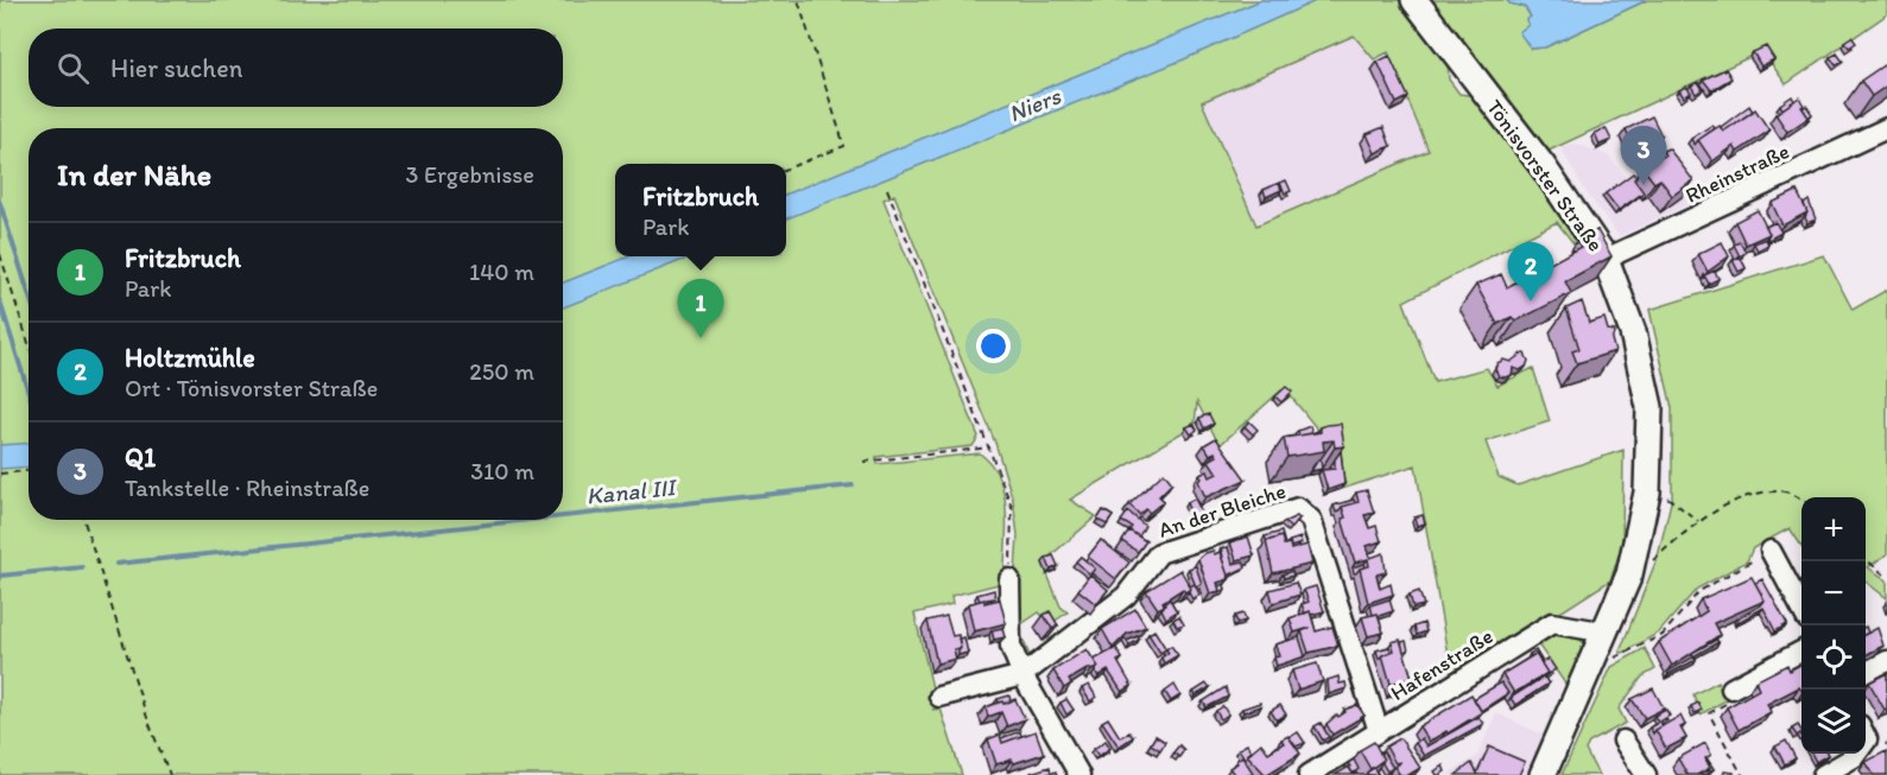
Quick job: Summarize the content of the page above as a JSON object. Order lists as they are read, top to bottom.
{
  "streets": {
    "main road": ["Tönisvorster Straße"],
    "street": ["Rheinstraße", "An der Bleiche", "Hafenstraße"]
  },
  "crossings": [
    ["Rheinstraße", "Tönisvorster Straße"],
    ["Tönisvorster Straße", "Hafenstraße"],
    ["An der Bleiche", "Hafenstraße"]
  ],
  "water": ["Niers", "Kanal III"],
  "page": {
    "search": "Hier suchen",
    "pins": ["3", "2", "1"],
    "heading": ["In der Nähe", "3 Ergebnisse"],
    "popup": ["Fritzbruch", "Park"],
    "list": [
      {
        "mark": "1",
        "name": "Fritzbruch",
        "note": "Park",
        "value": "140 m"
      },
      {
        "mark": "2",
        "name": "Holtzmühle",
        "note": "Ort · Tönisvorster Straße",
        "value": "250 m"
      },
      {
        "mark": "3",
        "name": "Q1",
        "note": "Tankstelle · Rheinstraße",
        "value": "310 m"
      }
    ],
    "map_buttons": ["+", "−"]
  }
}
